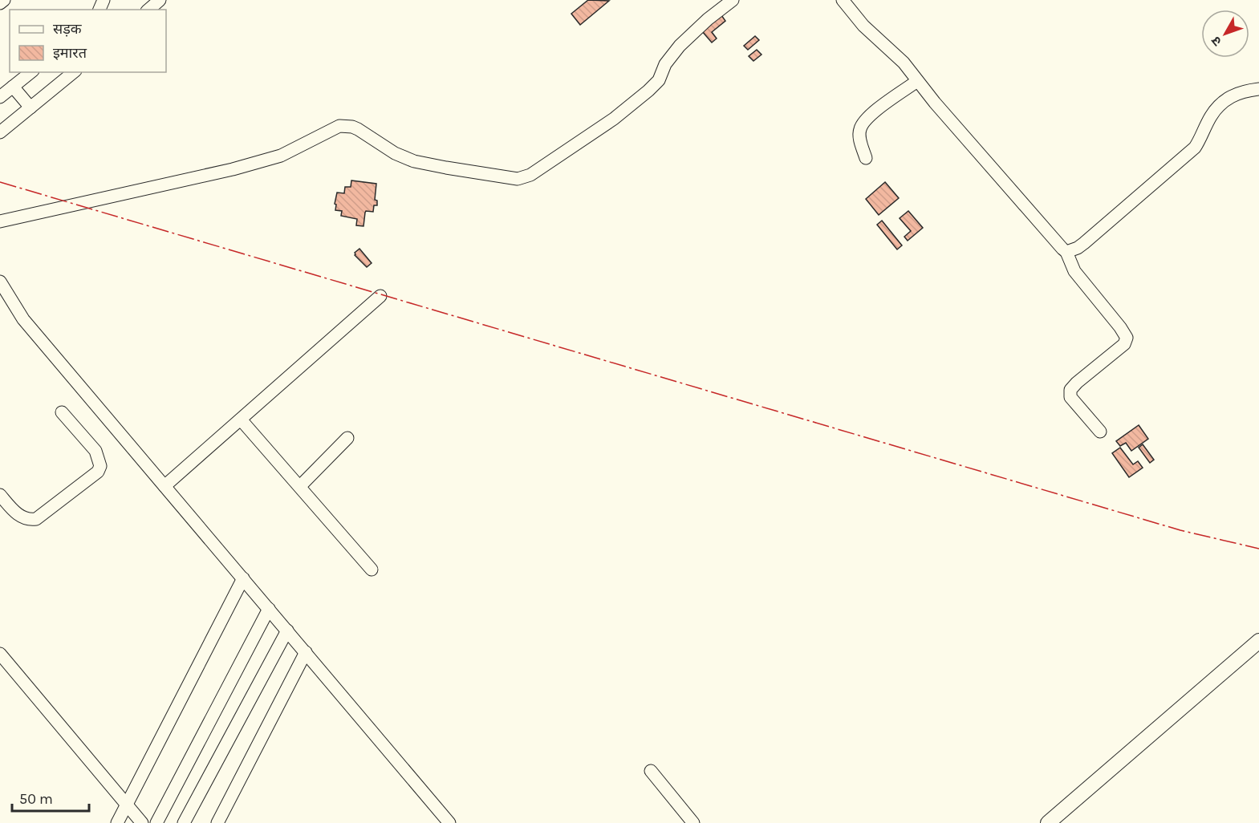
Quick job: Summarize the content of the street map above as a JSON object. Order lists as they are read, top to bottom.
{
  "legend": ["सड़क", "इमारत"],
  "scale_bar": "50 m",
  "north": "bottom left"
}
